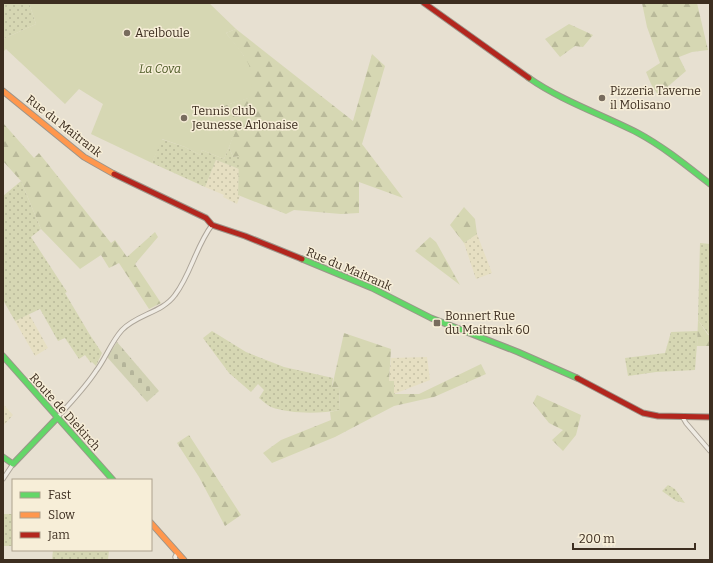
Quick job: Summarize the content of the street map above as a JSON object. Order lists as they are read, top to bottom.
{
  "streets": {
    "street": ["Rue du Maitrank", "Route de Diekirch"]
  },
  "parks": ["La Cova"],
  "places": {
    "other": ["Arelboule", "Pizzeria Taverne il Molisano", "Tennis club Jeunesse Arlonaise"],
    "transit": ["Bonnert Rue du Maitrank 60"]
  },
  "legend": ["Fast", "Slow", "Jam"],
  "scale_bar": "200 m"
}
